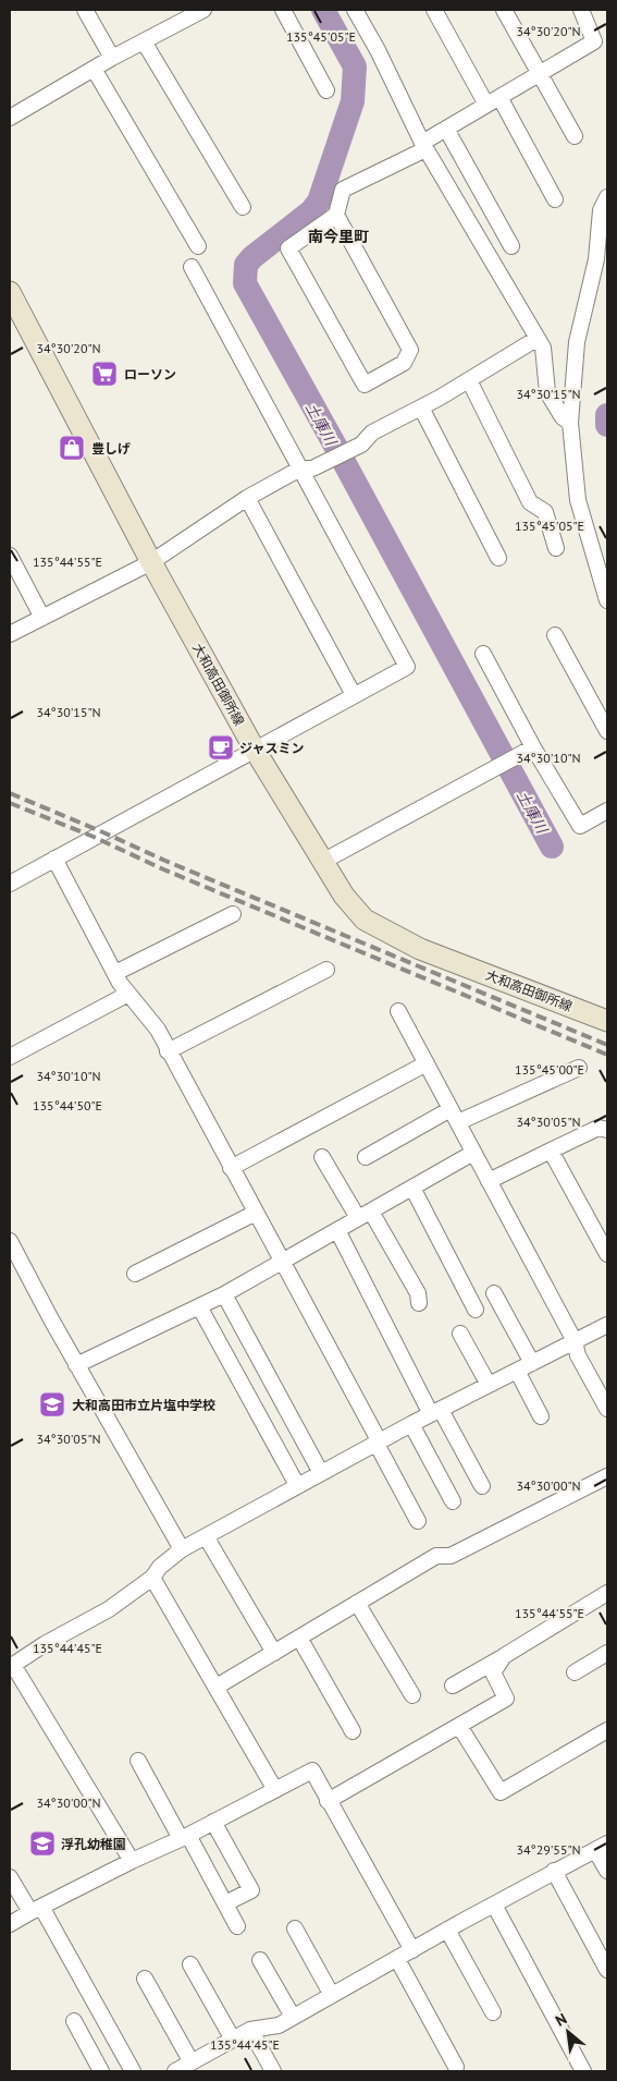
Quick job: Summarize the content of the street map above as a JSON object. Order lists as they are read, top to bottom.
{
  "streets": {
    "main road": ["大和高田御所線"]
  },
  "districts": ["南今里町"],
  "water": ["土庫川"],
  "places": {
    "supermarket": ["ローソン"],
    "shop": ["豊しげ"],
    "cafe": ["ジャスミン"],
    "school or university": ["大和高田市立片塩中学校", "浮孔幼稚園"]
  },
  "north": "top left",
  "coordinates": [
    "34°30'20\"N",
    "135°45'05\"E",
    "34°30'15\"N",
    "135°44'55\"E",
    "34°30'10\"N",
    "135°45'00\"E",
    "135°44'50\"E",
    "34°30'05\"N",
    "34°30'00\"N",
    "135°44'45\"E",
    "34°29'55\"N"
  ]
}
